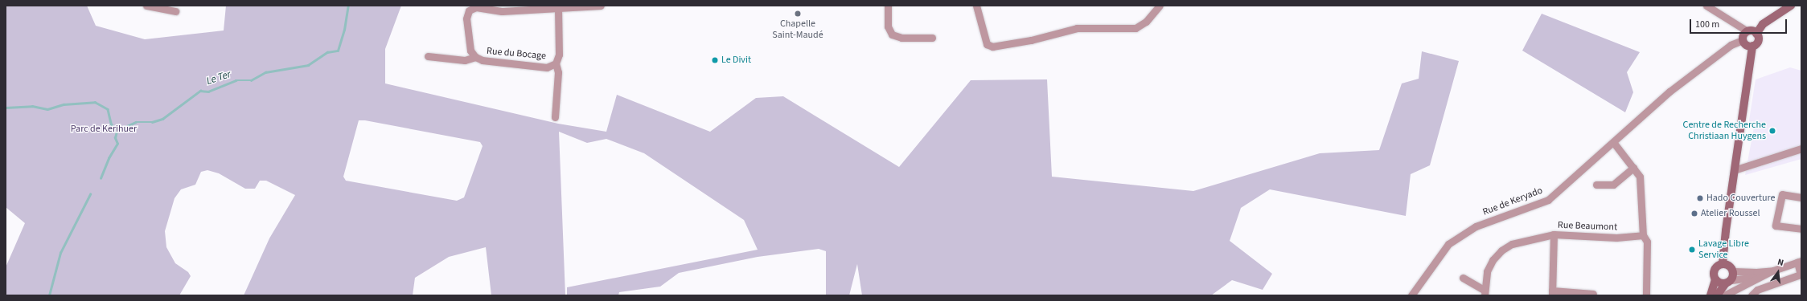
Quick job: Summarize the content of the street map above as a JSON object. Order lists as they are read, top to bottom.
{
  "streets": {
    "street": ["Rue du Bocage", "Rue de Keryado", "Rue Beaumont"]
  },
  "water": ["Le Ter"],
  "parks": ["Parc de Kerihuer"],
  "places": [
    "Chapelle Saint-Maudé",
    "Le Divit",
    "Centre de Recherche Christiaan Huygens",
    "Hado Couverture",
    "Atelier Roussel",
    "Lavage Libre Service"
  ],
  "scale_bar": "100 m",
  "north": "top"
}
